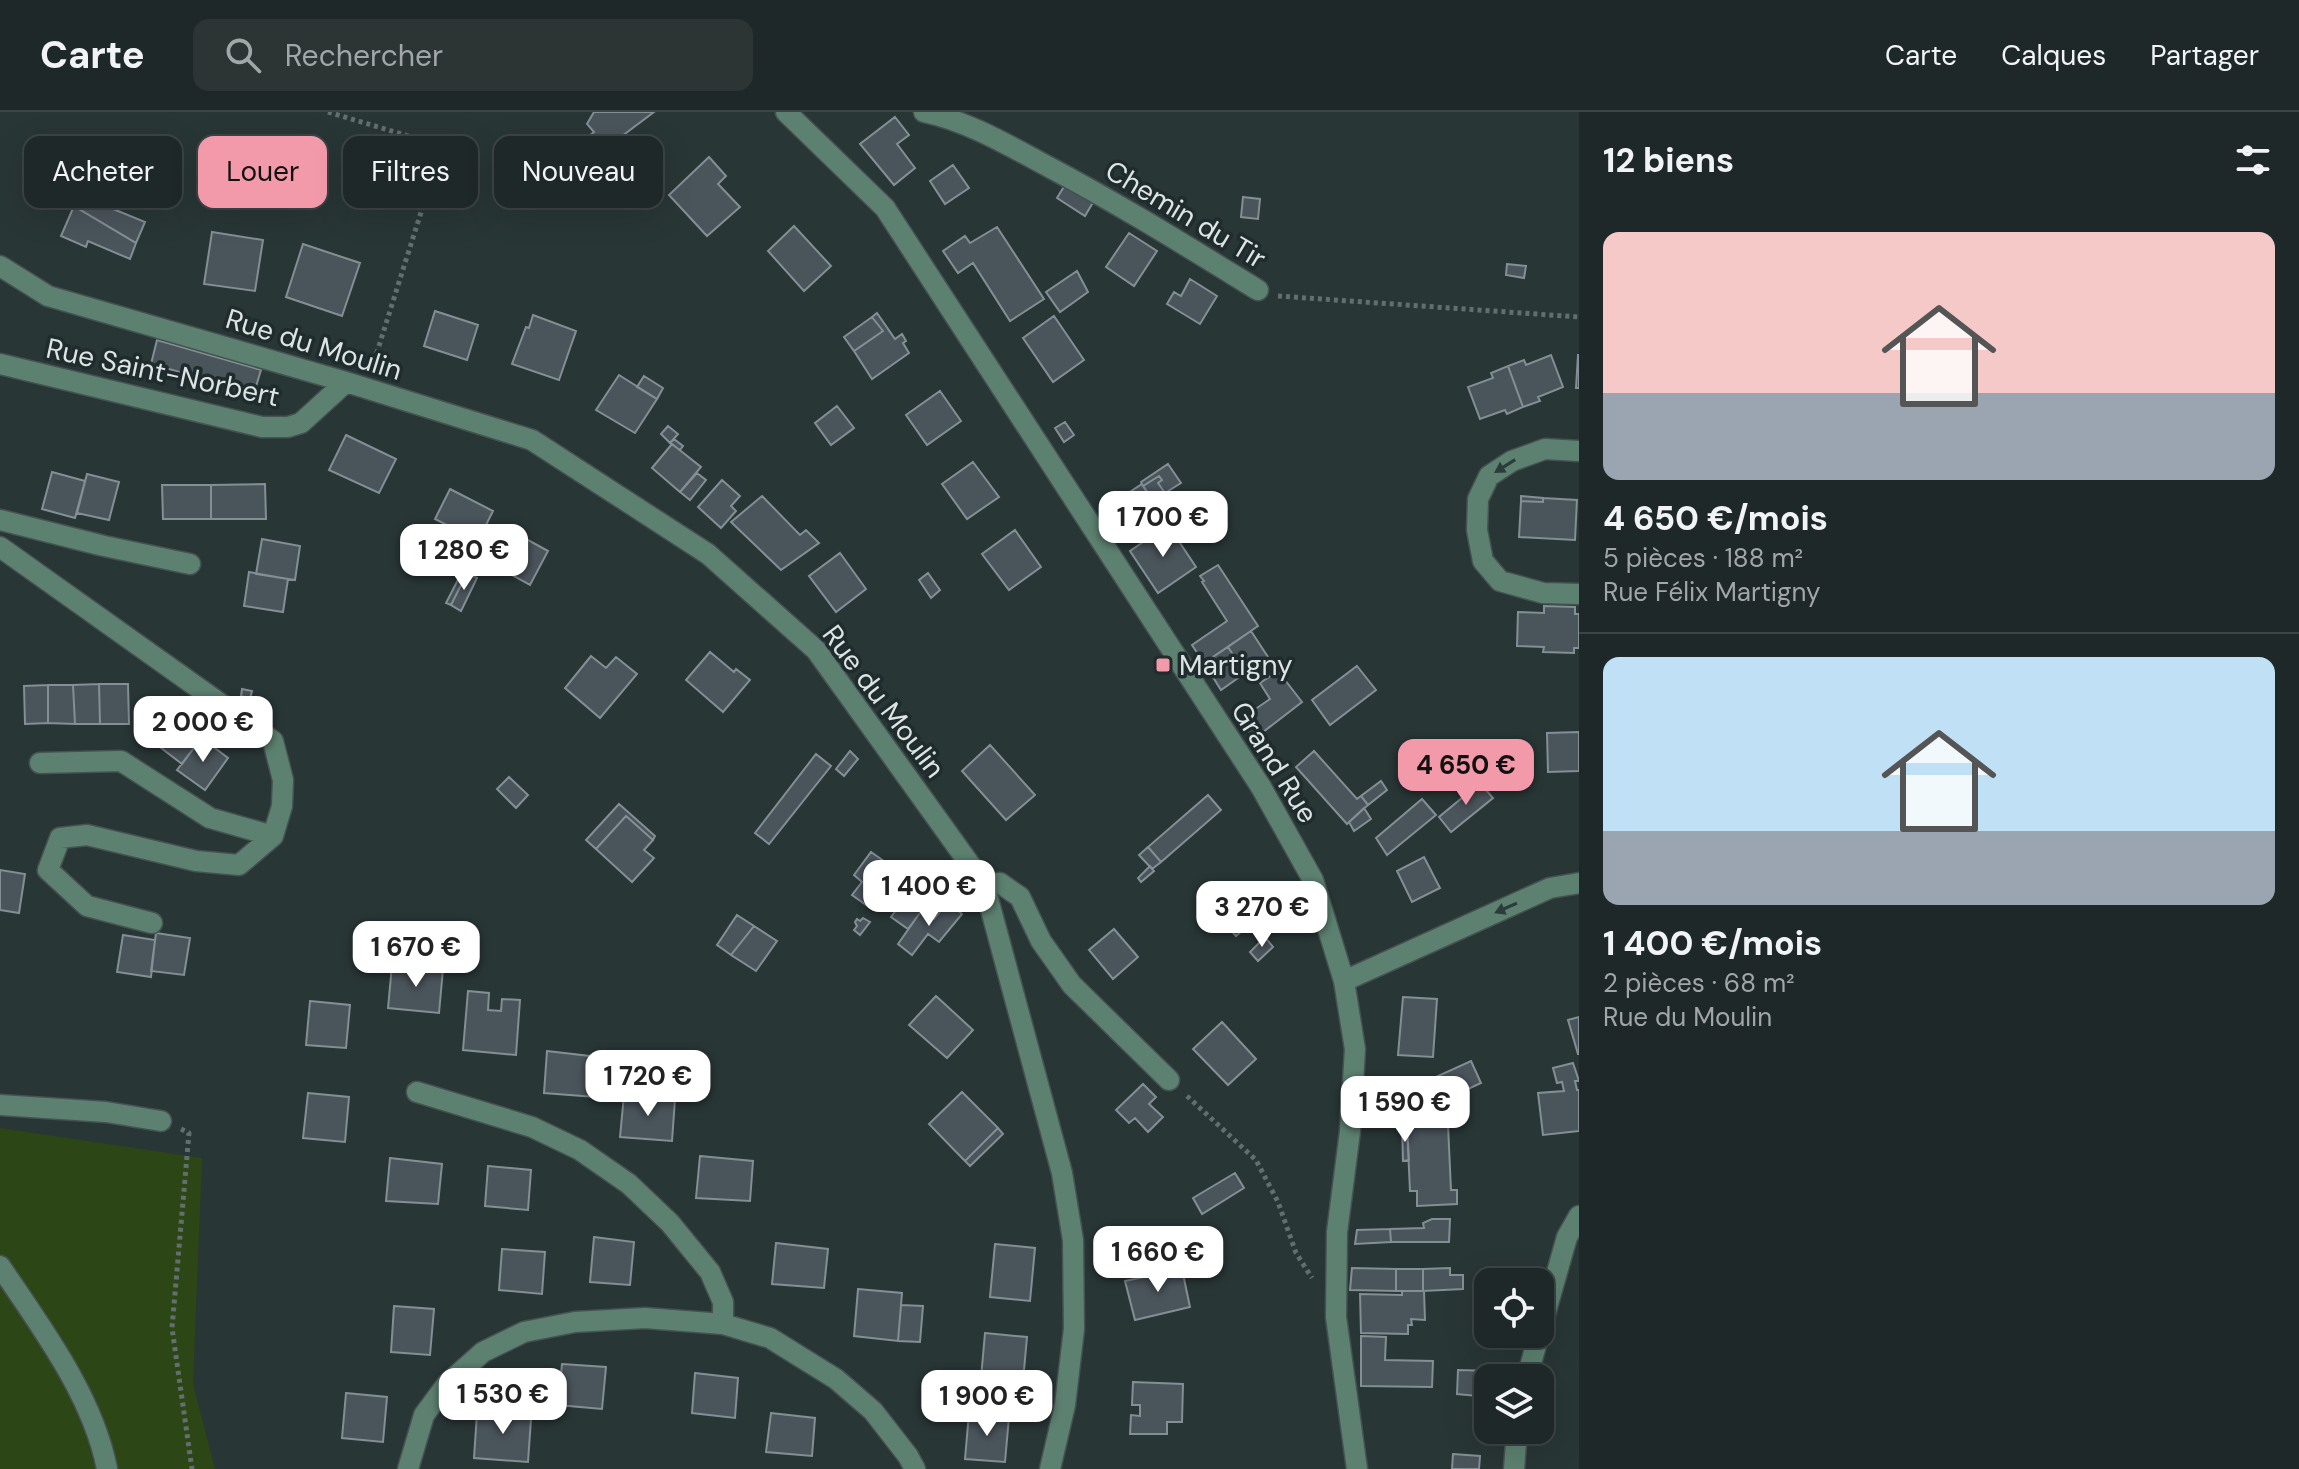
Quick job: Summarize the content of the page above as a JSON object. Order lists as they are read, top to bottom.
{
  "streets": {
    "street": [
      "Chemin du Tir",
      "Rue du Moulin",
      "Rue Saint-Norbert",
      "Grand Rue"
    ]
  },
  "crossings": [
    ["Rue du Moulin", "Rue Saint-Norbert"]
  ],
  "places": {
    "transit": ["Martigny"]
  },
  "page": {
    "header": "Carte",
    "search": "Rechercher",
    "nav": ["Carte", "Calques", "Partager"],
    "heading": "12 biens",
    "chip": [
      "Acheter",
      "Louer",
      "Filtres",
      "Nouveau"
    ],
    "list": [
      {
        "name": "4 650 €/mois",
        "note": "5 pièces · 188 m² · Rue Félix Martigny"
      },
      {
        "name": "1 400 €/mois",
        "note": "2 pièces · 68 m² · Rue du Moulin"
      }
    ],
    "price": [
      "1 700 €",
      "1 280 €",
      "2 000 €",
      "4 650 €",
      "1 400 €",
      "3 270 €",
      "1 670 €",
      "1 720 €",
      "1 590 €",
      "1 660 €",
      "1 530 €",
      "1 900 €"
    ]
  }
}
